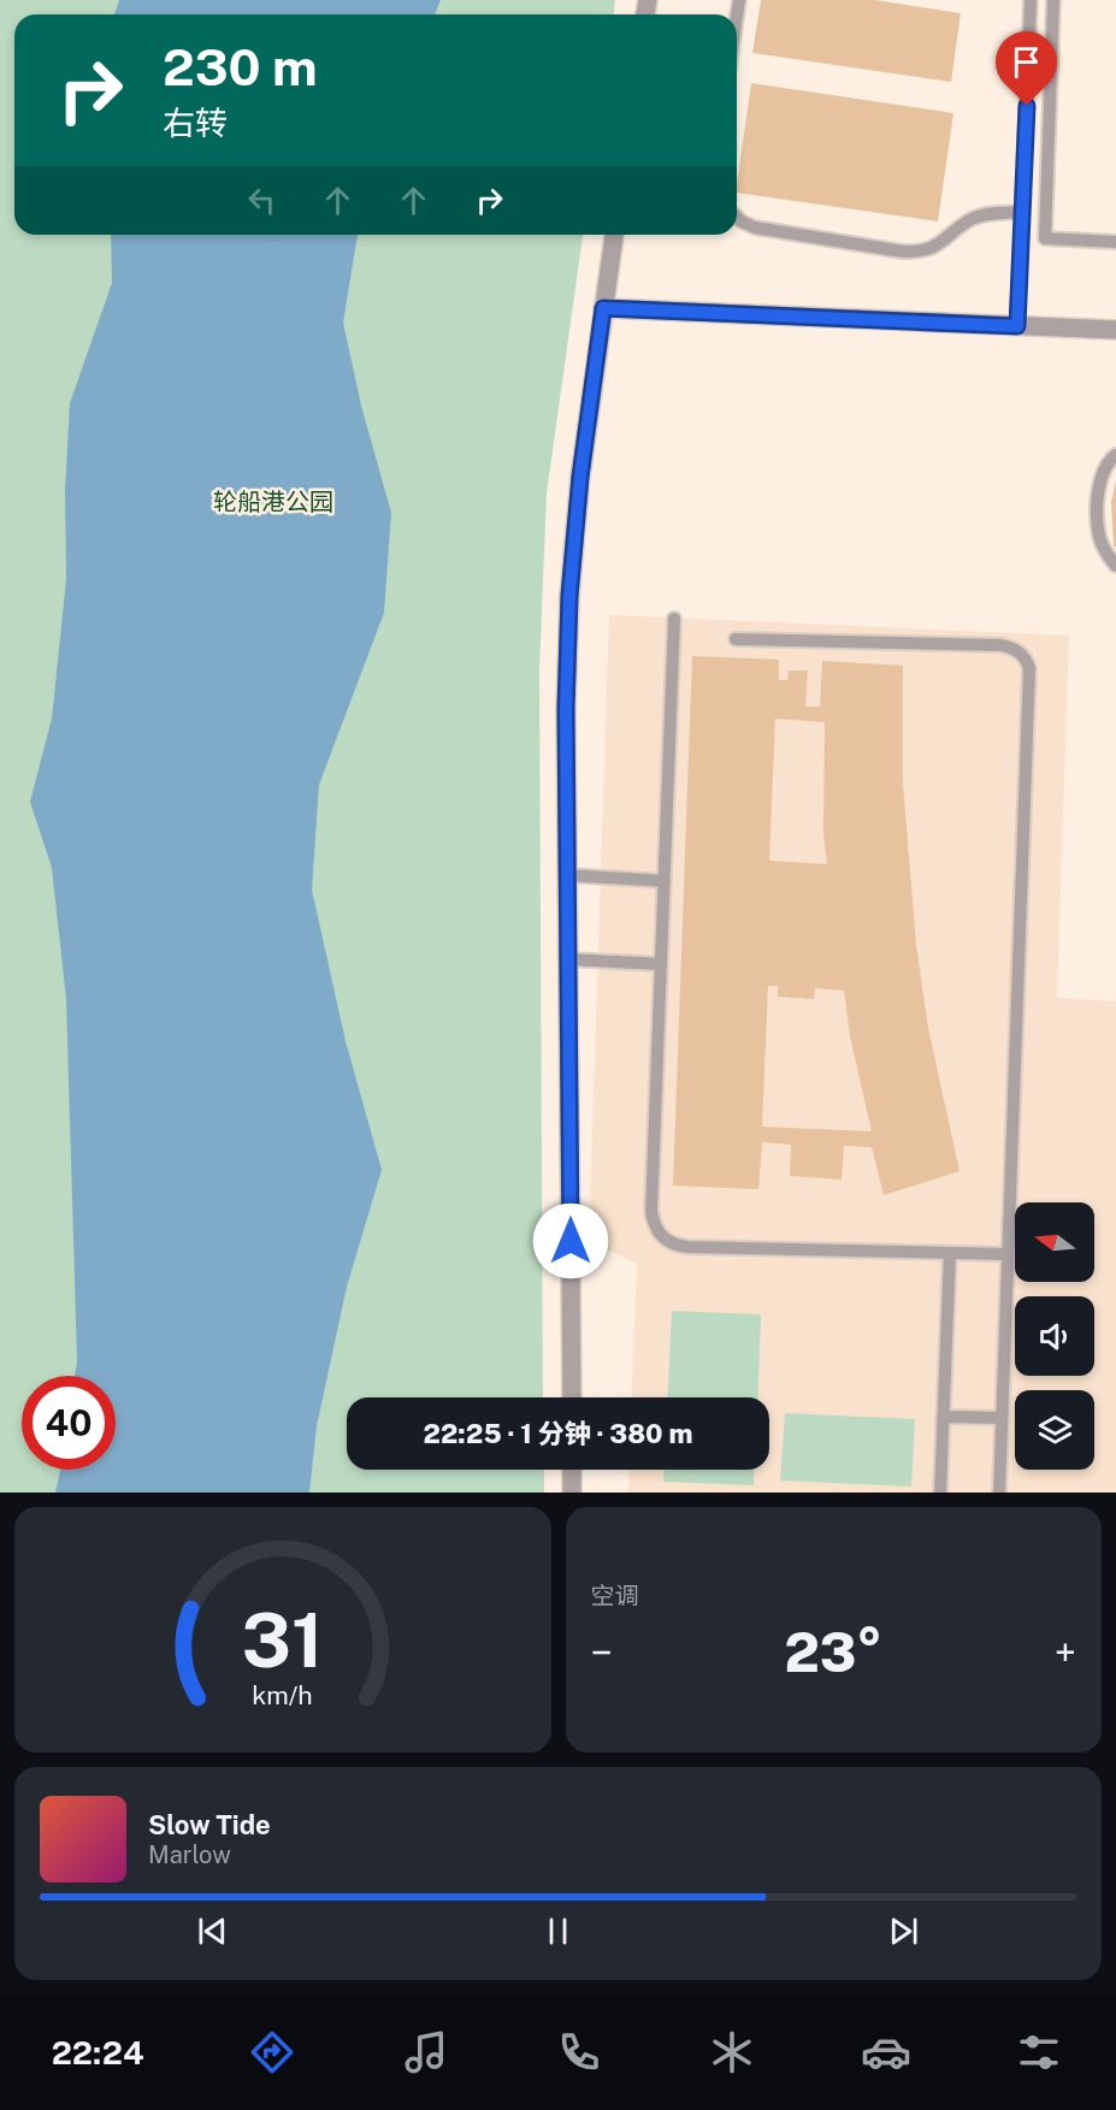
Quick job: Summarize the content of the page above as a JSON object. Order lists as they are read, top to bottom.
{
  "parks": ["轮船港公园"],
  "north": "left",
  "page": {
    "turn": ["230 m", "右转"],
    "limit": "40",
    "trip": "22:25 · 1 分钟 · 380 m",
    "tile": "空调",
    "heat": ["−", "23°", "+"],
    "song": ["Slow Tide", "Marlow"],
    "tabs": "22:24",
    "gauge": ["31", "km/h"]
  }
}
